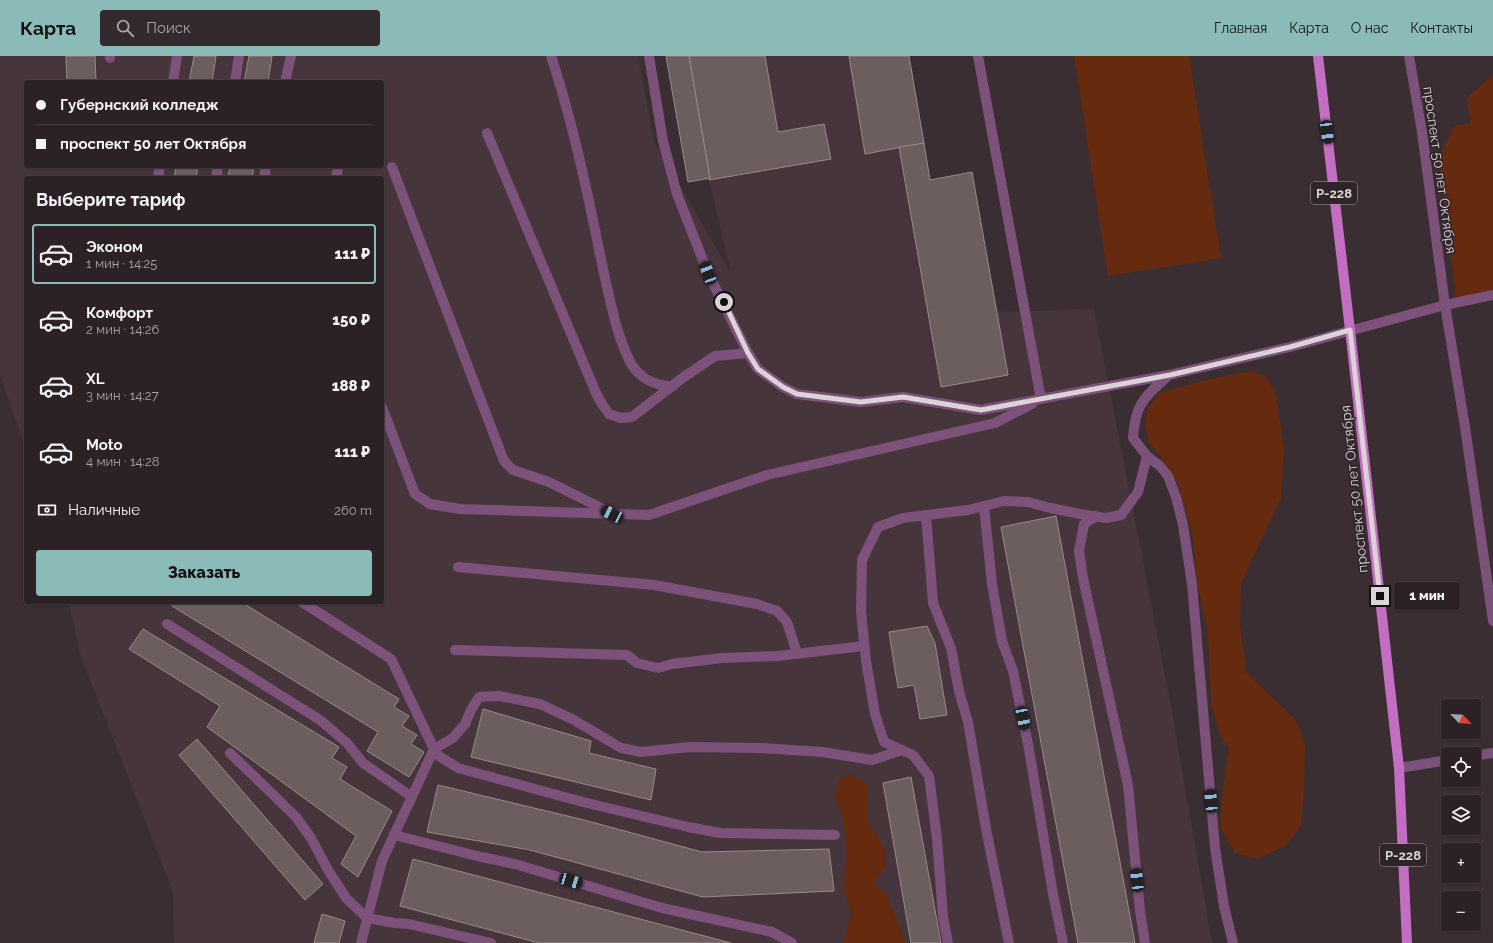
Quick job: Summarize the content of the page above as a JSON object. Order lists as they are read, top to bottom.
{
  "streets": {
    "main road": ["проспект 50 лет Октября", "Р-228"]
  },
  "north": "bottom right",
  "page": {
    "header": "Карта",
    "search": "Поиск",
    "nav": [
      "Главная",
      "Карта",
      "О нас",
      "Контакты"
    ],
    "banner": ["Губернский колледж", "проспект 50 лет Октября"],
    "heading": "Выберите тариф",
    "list": [
      {
        "name": "Эконом",
        "note": "1 мин · 14:25",
        "value": "111 ₽"
      },
      {
        "name": "Комфорт",
        "note": "2 мин · 14:26",
        "value": "150 ₽"
      },
      {
        "name": "XL",
        "note": "3 мин · 14:27",
        "value": "188 ₽"
      },
      {
        "name": "Moto",
        "note": "4 мин · 14:28",
        "value": "111 ₽"
      }
    ],
    "pay": ["Наличные", "260 m"],
    "buttons": "Заказать",
    "bubble": "1 мин",
    "map_buttons": ["+", "−"]
  }
}
